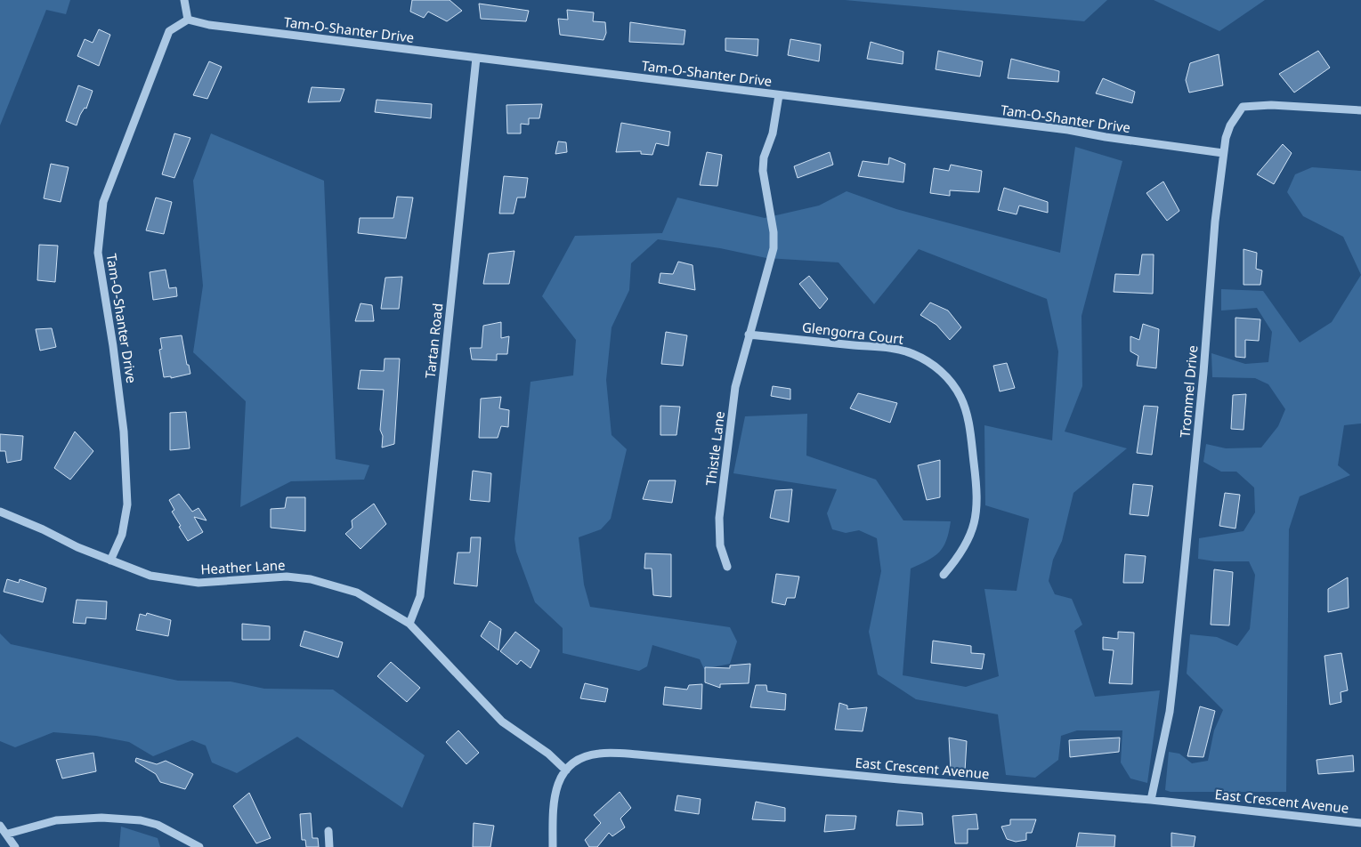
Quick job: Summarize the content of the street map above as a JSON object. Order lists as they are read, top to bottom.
{
  "streets": {
    "street": [
      "Tam-O-Shanter Drive",
      "Glengorra Court",
      "Tartan Road",
      "Trommel Drive",
      "Thistle Lane",
      "Heather Lane",
      "East Crescent Avenue"
    ]
  },
  "crossings": [
    ["Tam-O-Shanter Drive", "Tartan Road"],
    ["Tam-O-Shanter Drive", "Trommel Drive"],
    ["Tam-O-Shanter Drive", "Heather Lane"],
    ["Glengorra Court", "Thistle Lane"],
    ["Tartan Road", "Heather Lane"],
    ["Trommel Drive", "East Crescent Avenue"],
    ["Heather Lane", "East Crescent Avenue"]
  ]
}
